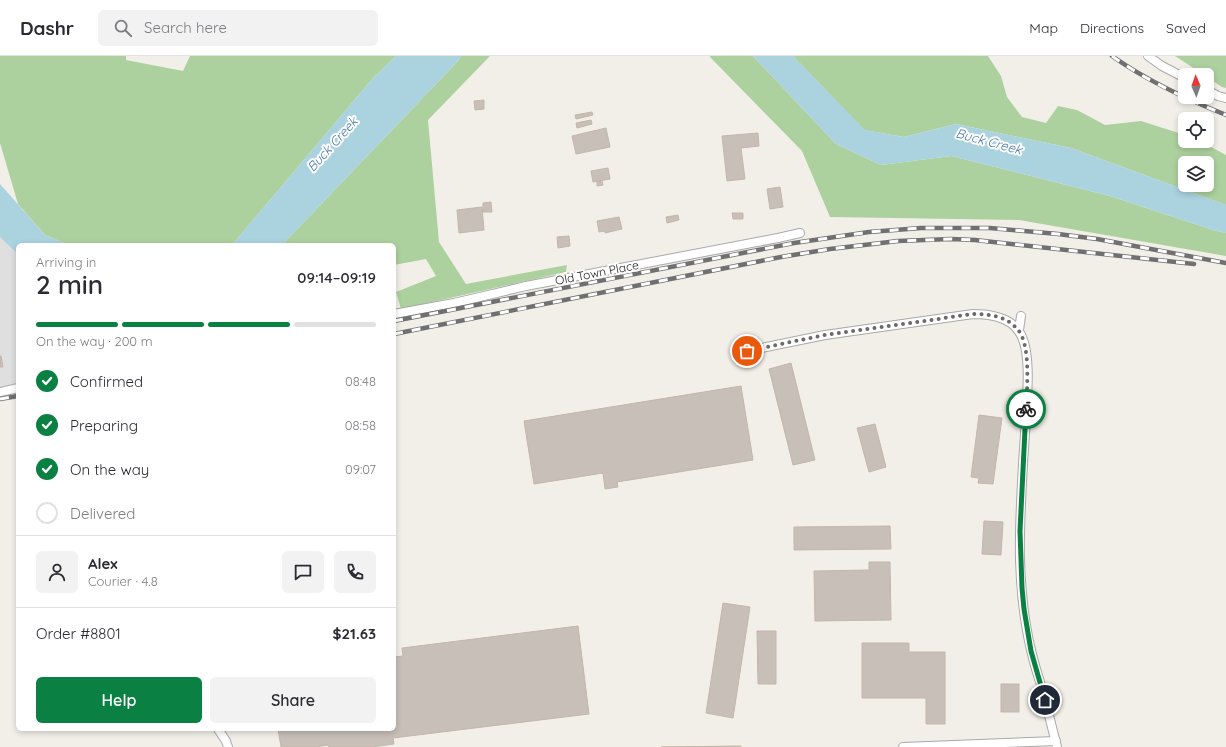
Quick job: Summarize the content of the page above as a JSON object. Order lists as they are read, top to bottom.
{
  "streets": {
    "street": ["Old Town Place"]
  },
  "water": ["Buck Creek"],
  "north": "top",
  "page": {
    "header": "Dashr",
    "search": "Search here",
    "nav": ["Map", "Directions", "Saved"],
    "heading": ["2 min", "Arriving in", "09:14–09:19"],
    "panel": [
      "Alex",
      "Courier · 4.8",
      "Order #8801",
      "$21.63"
    ],
    "bar": "On the way · 200 m",
    "list": [
      ["Confirmed", "08:48"],
      ["Preparing", "08:58"],
      ["On the way", "09:07"],
      "Delivered"
    ],
    "buttons": ["Help", "Share"]
  }
}
